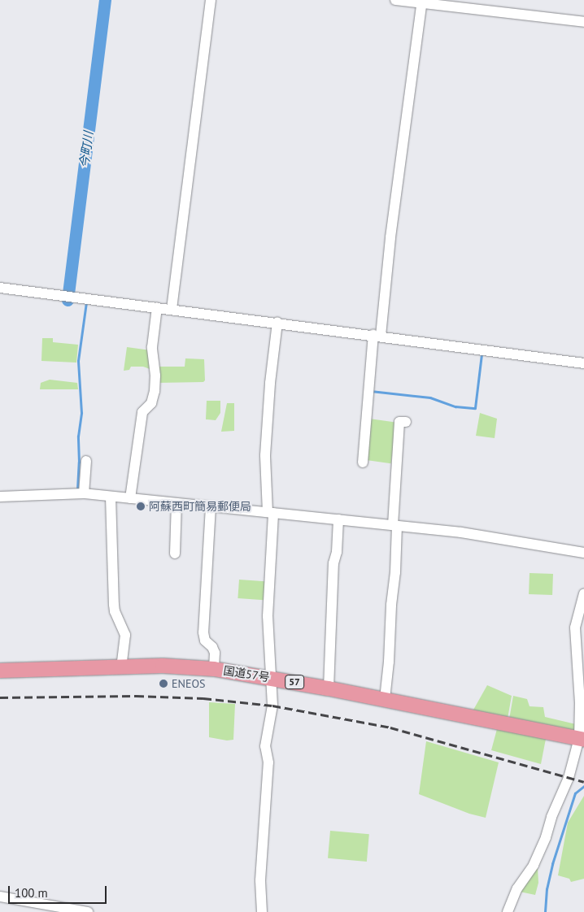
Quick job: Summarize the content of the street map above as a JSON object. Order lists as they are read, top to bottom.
{
  "streets": {
    "highway": ["国道57号", "57"]
  },
  "water": ["今町川"],
  "places": ["阿蘇西町簡易郵便局", "ENEOS"],
  "scale_bar": "100 m"
}
